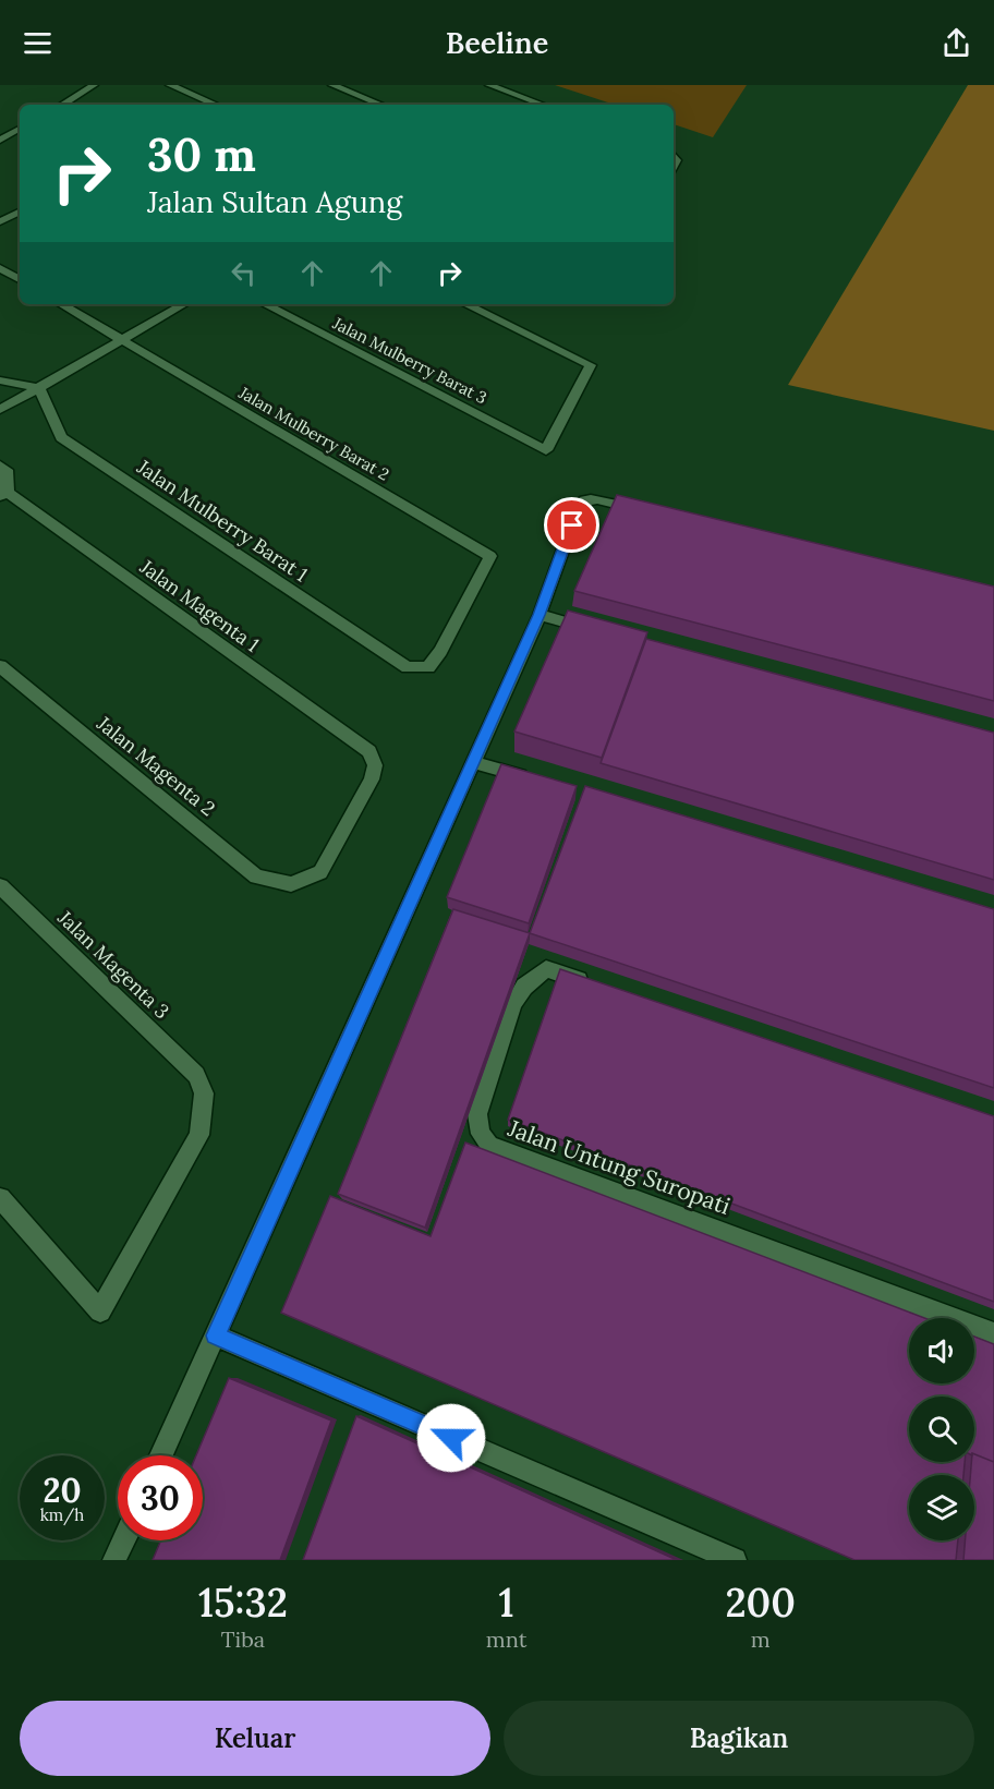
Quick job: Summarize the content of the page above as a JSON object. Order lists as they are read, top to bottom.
{
  "streets": {
    "street": [
      "Jalan Mulberry Barat 3",
      "Jalan Mulberry Barat 2",
      "Jalan Mulberry Barat 1",
      "Jalan Magenta 1",
      "Jalan Magenta 2",
      "Jalan Magenta 3",
      "Jalan Untung Suropati"
    ]
  },
  "crossings": [
    ["Jalan Mulberry Barat 2", "Jalan Mulberry Barat 1"],
    ["Jalan Magenta 1", "Jalan Magenta 2"]
  ],
  "page": {
    "header": "Beeline",
    "turn": ["30 m", "Jalan Sultan Agung"],
    "speed": "20 km/h",
    "limit": "30",
    "eta": [
      "15:32",
      "Tiba",
      "1",
      "mnt",
      "200",
      "m"
    ],
    "buttons": ["Keluar", "Bagikan"]
  }
}
